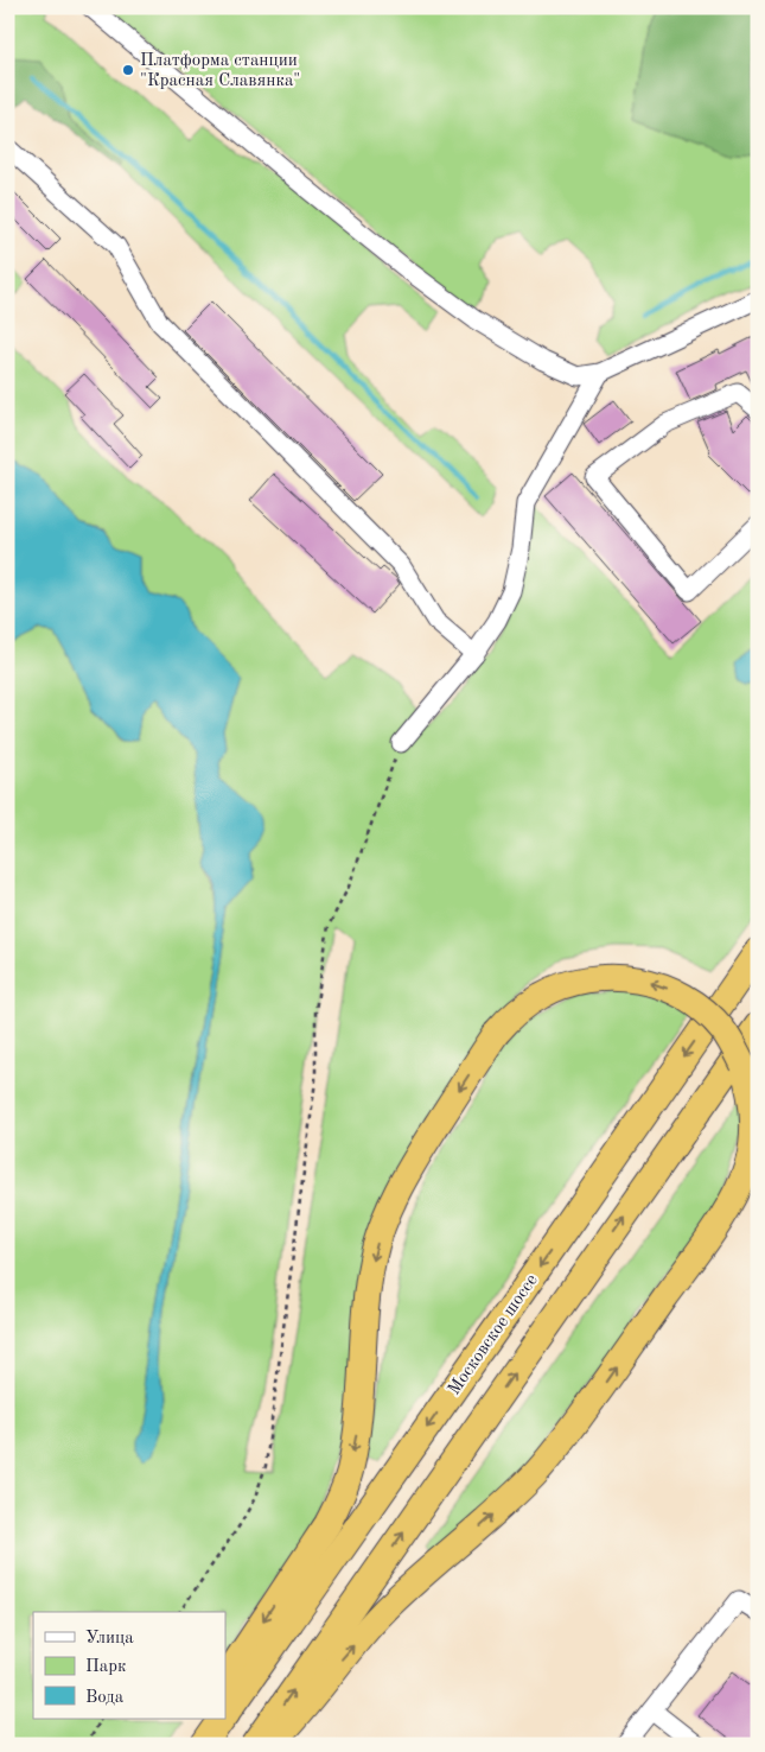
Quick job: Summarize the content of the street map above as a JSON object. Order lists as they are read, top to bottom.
{
  "streets": {
    "highway": ["Московское шоссе"]
  },
  "places": ["Платформа станции \"Красная Славянка\""],
  "legend": ["Улица", "Парк", "Вода"]
}
